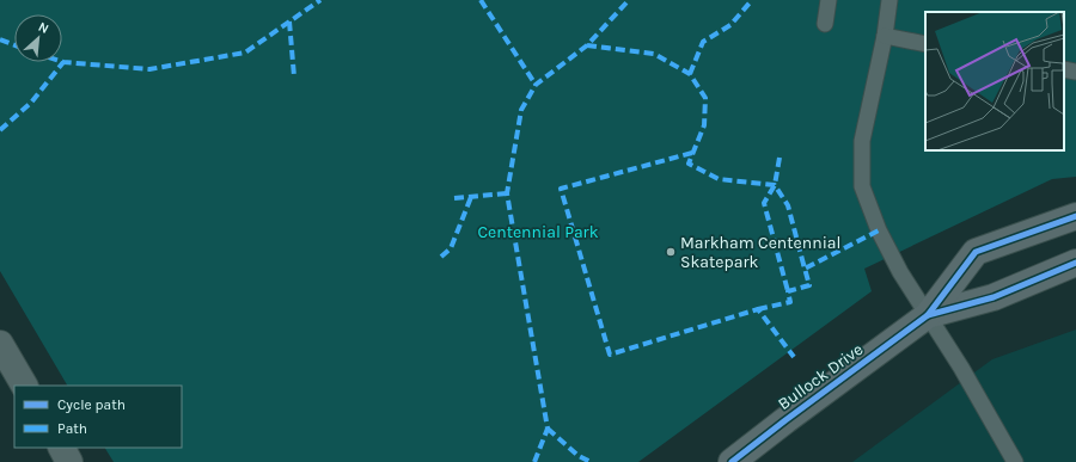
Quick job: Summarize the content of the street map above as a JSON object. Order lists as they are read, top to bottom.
{
  "streets": {
    "street": ["Bullock Drive"]
  },
  "parks": ["Centennial Park"],
  "places": ["Markham Centennial Skatepark"],
  "legend": ["Cycle path", "Path"],
  "north": "top right"
}
